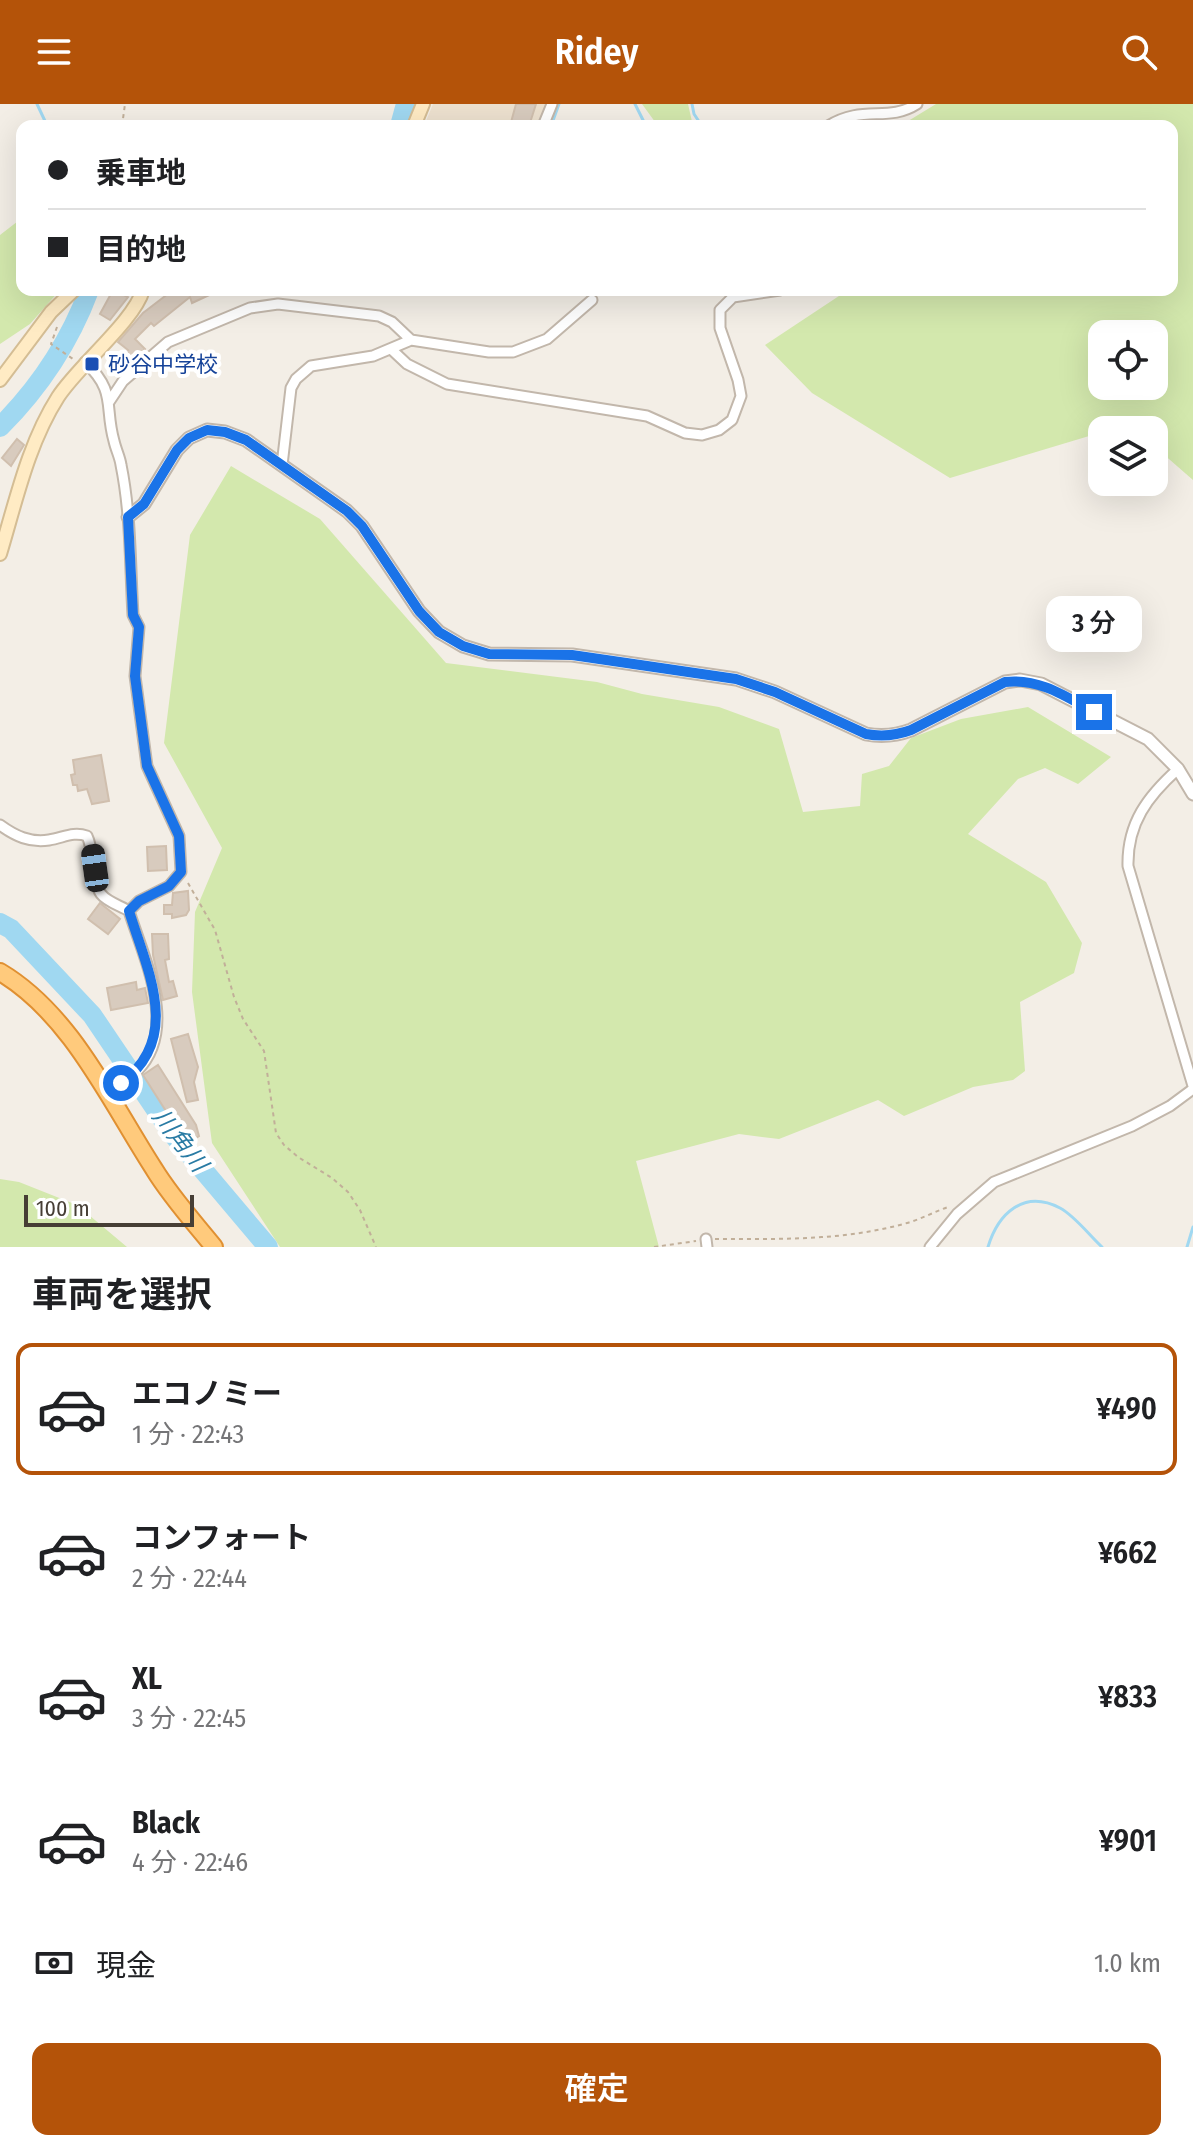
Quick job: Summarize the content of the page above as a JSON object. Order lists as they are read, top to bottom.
{
  "water": ["川角川"],
  "places": {
    "transit": ["砂谷中学校"]
  },
  "scale_bar": "100 m",
  "page": {
    "header": "Ridey",
    "banner": ["乗車地", "目的地"],
    "bubble": "3 分",
    "scale": "100 m",
    "heading": "車両を選択",
    "list": [
      {
        "name": "エコノミー",
        "note": "1 分 · 22:43",
        "value": "¥490"
      },
      {
        "name": "コンフォート",
        "note": "2 分 · 22:44",
        "value": "¥662"
      },
      {
        "name": "XL",
        "note": "3 分 · 22:45",
        "value": "¥833"
      },
      {
        "name": "Black",
        "note": "4 分 · 22:46",
        "value": "¥901"
      }
    ],
    "pay": ["現金", "1.0 km"],
    "buttons": "確定"
  }
}
